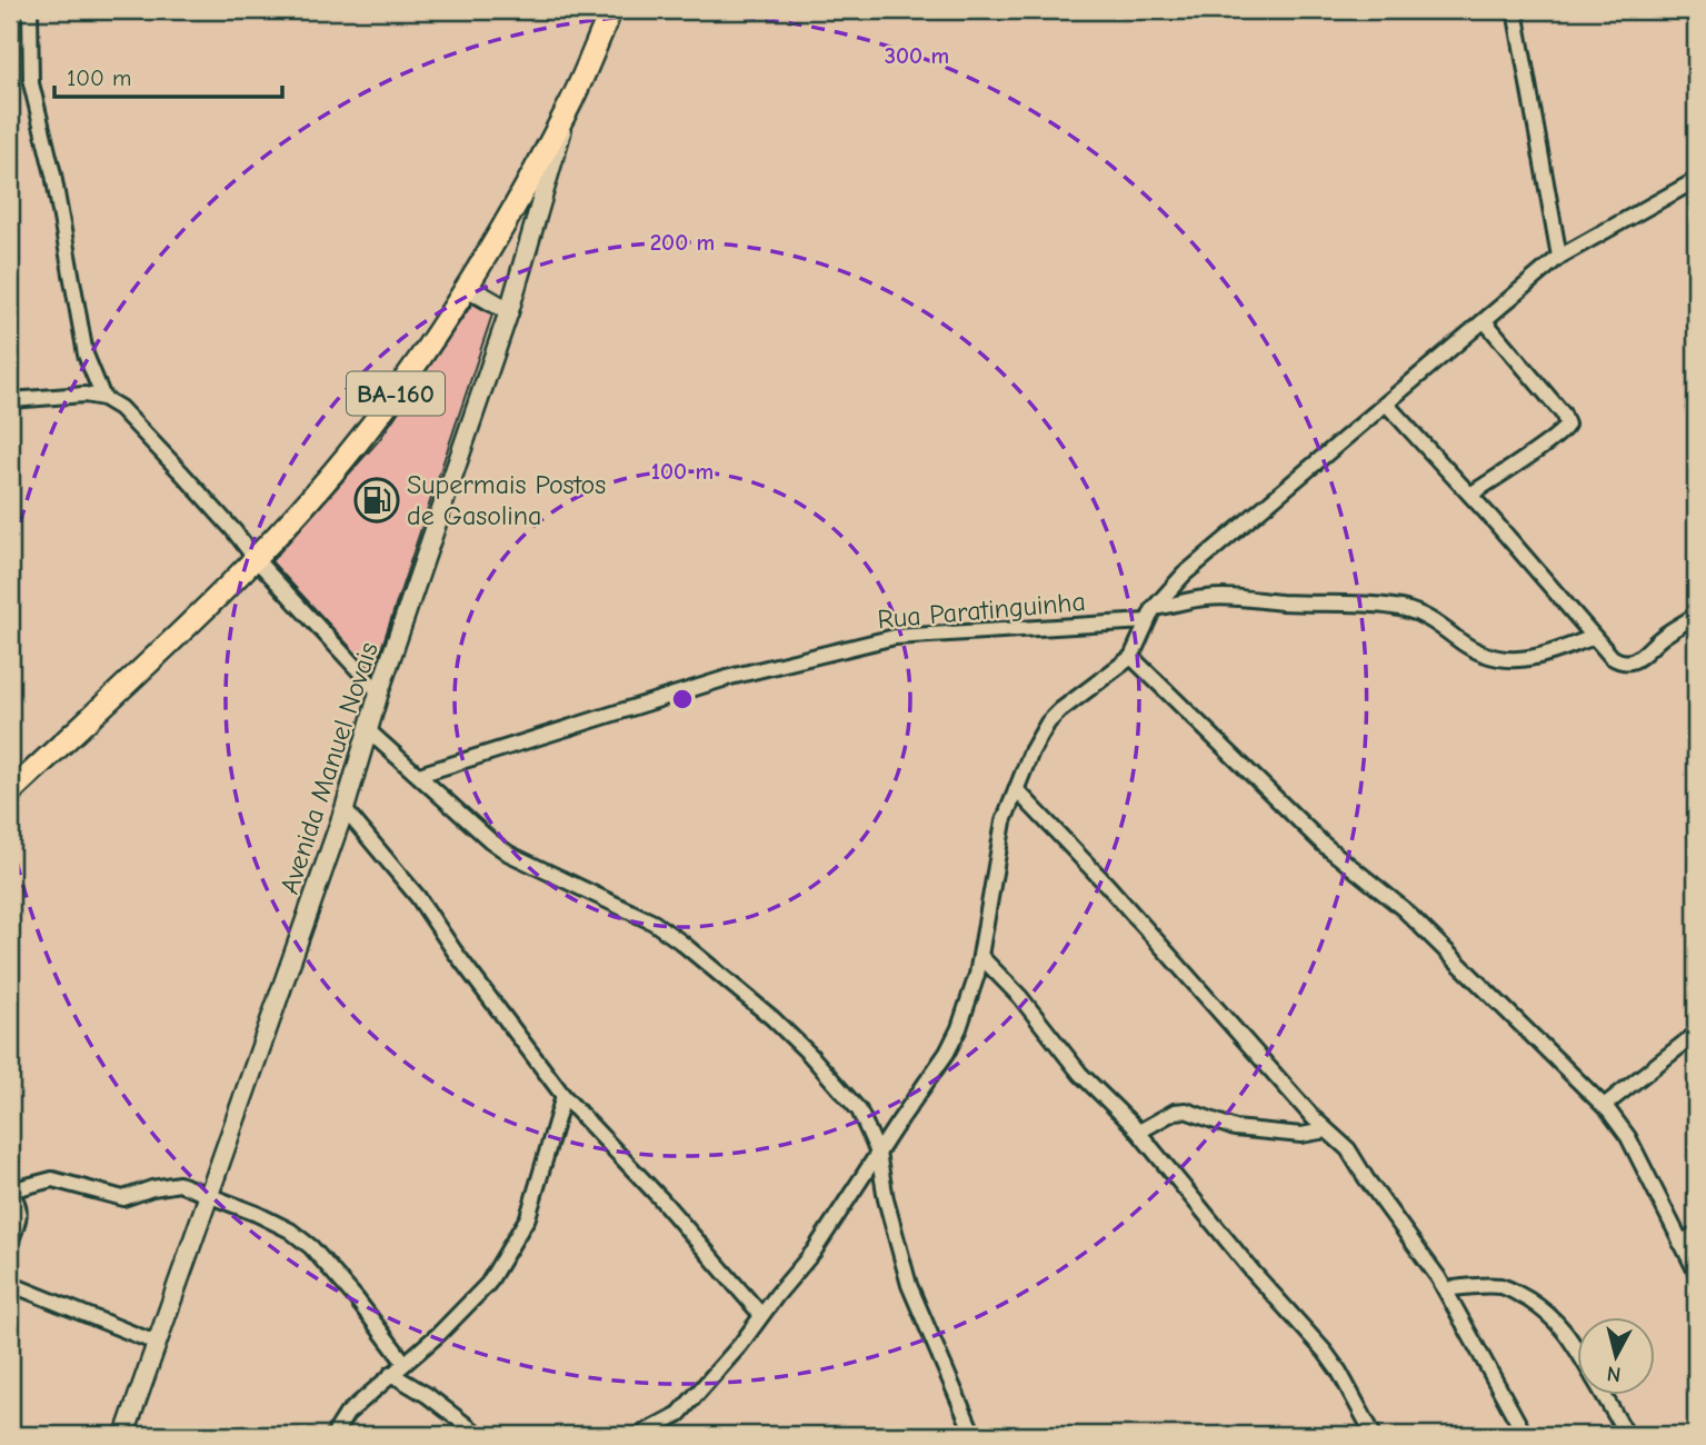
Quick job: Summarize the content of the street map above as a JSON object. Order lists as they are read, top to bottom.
{
  "streets": {
    "main road": ["BA-160"],
    "street": ["Rua Paratinguinha", "Avenida Manuel Novais"]
  },
  "crossings": [
    ["BA-160", "Avenida Manuel Novais"]
  ],
  "places": {
    "fuel station": ["Supermais Postos de Gasolina"]
  },
  "scale_bar": "100 m",
  "north": "bottom",
  "rings": ["300 m", "200 m", "100 m"]
}
